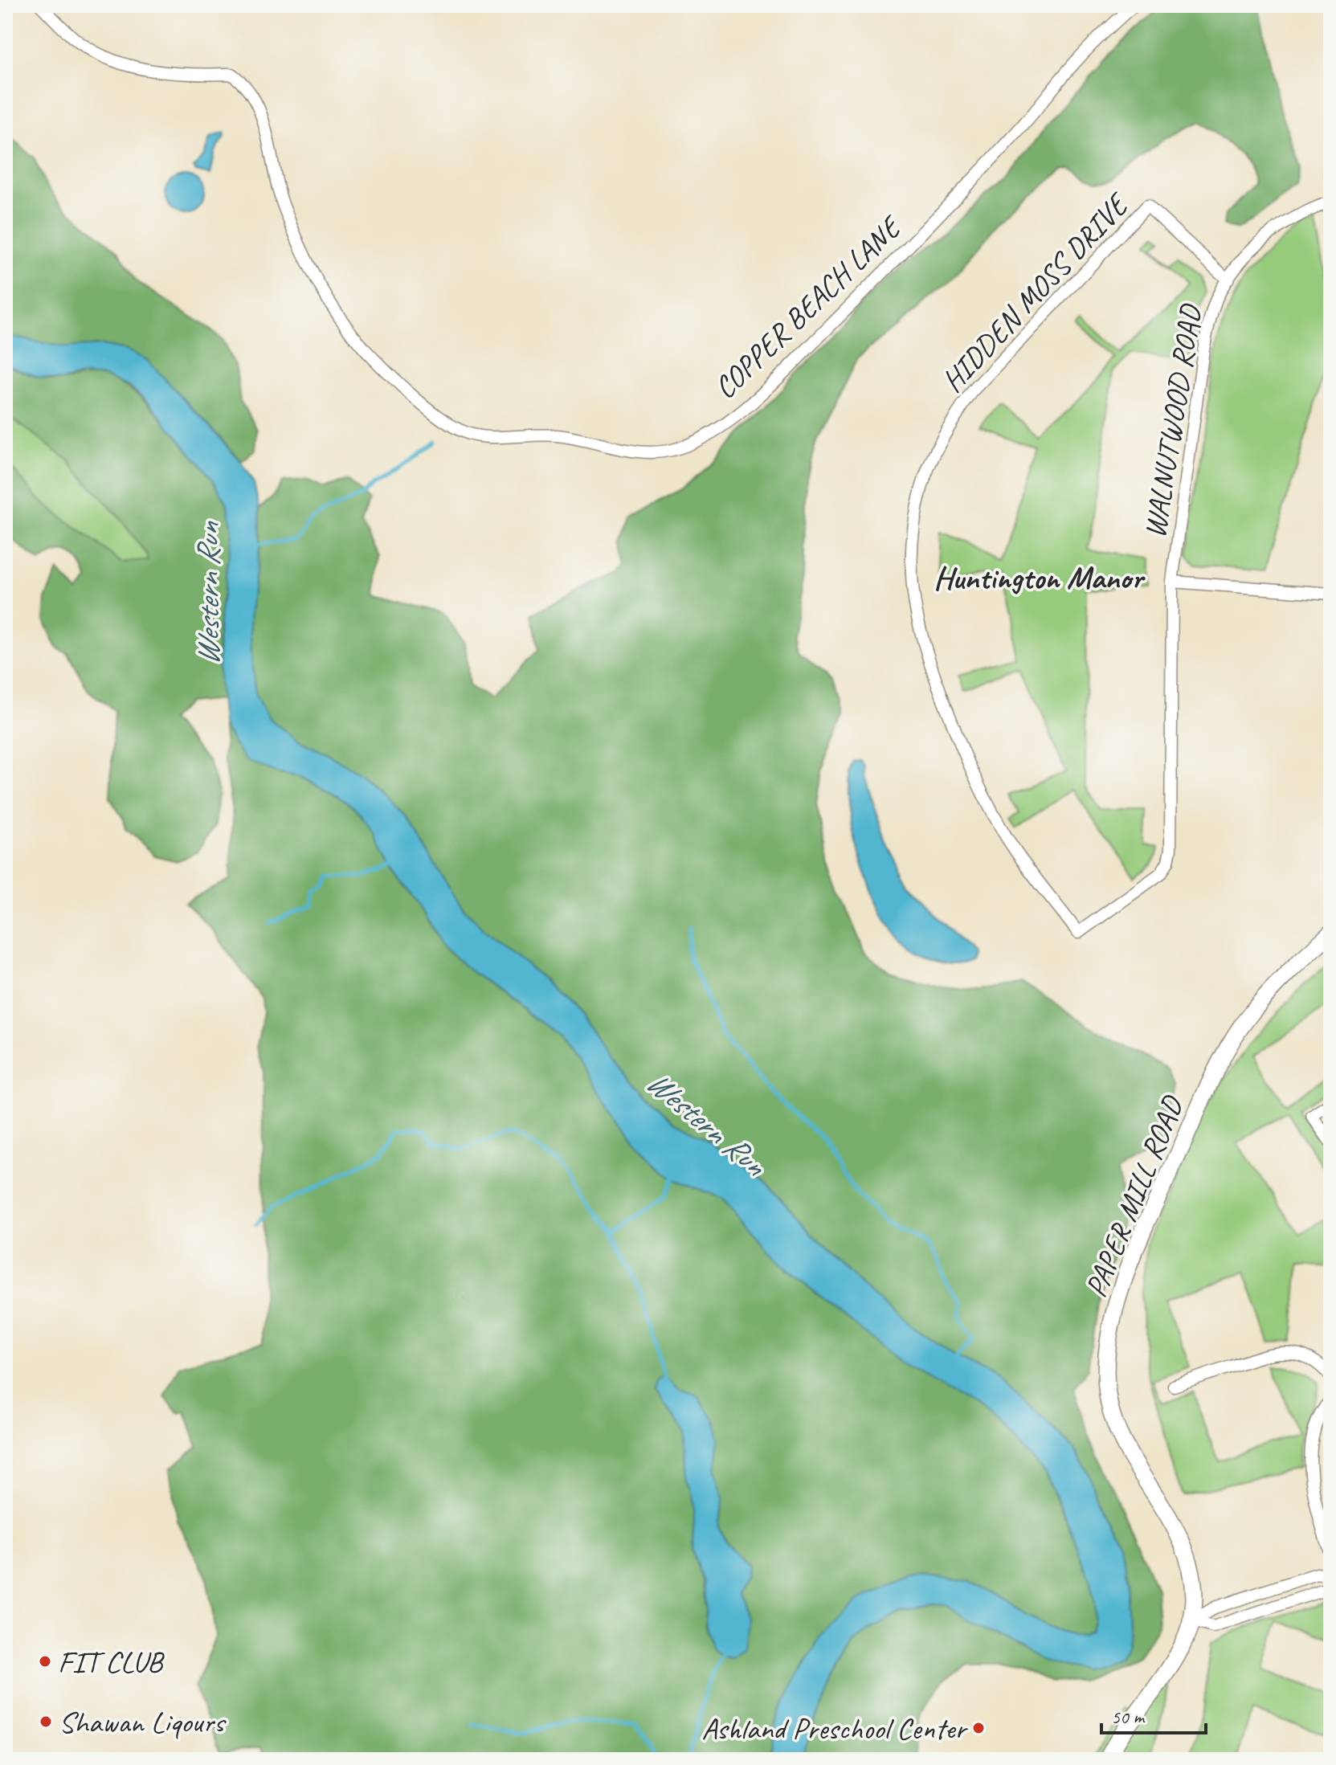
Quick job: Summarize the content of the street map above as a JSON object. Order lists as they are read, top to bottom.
{
  "streets": {
    "main road": ["PAPER MILL ROAD"],
    "street": ["HIDDEN MOSS DRIVE", "COPPER BEACH LANE", "WALNUTWOOD ROAD"]
  },
  "crossings": [
    ["HIDDEN MOSS DRIVE", "WALNUTWOOD ROAD"]
  ],
  "districts": ["Huntington Manor"],
  "water": ["Western Run"],
  "places": ["FIT CLUB", "Shawan Liqours", "Ashland Preschool Center"],
  "scale_bar": "50 m"
}
